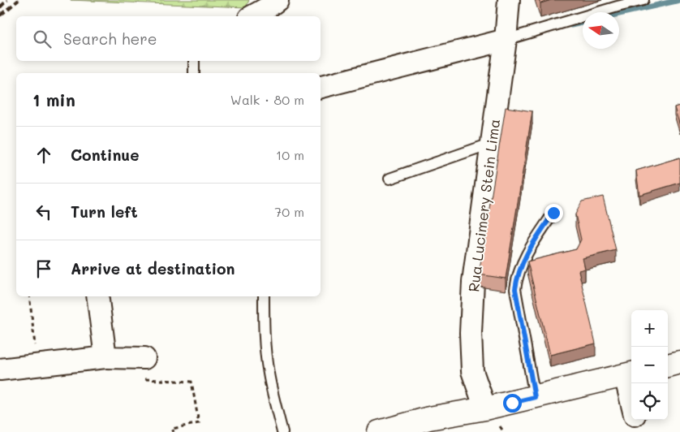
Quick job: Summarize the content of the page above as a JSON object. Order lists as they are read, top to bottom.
{
  "streets": {
    "street": ["Rua Lucimery Stein Lima"]
  },
  "north": "left",
  "page": {
    "search": "Search here",
    "heading": ["1 min", "Walk · 80 m"],
    "list": [
      ["Continue", "10 m"],
      ["Turn left", "70 m"],
      "Arrive at destination"
    ],
    "map_buttons": ["+", "−"]
  }
}
